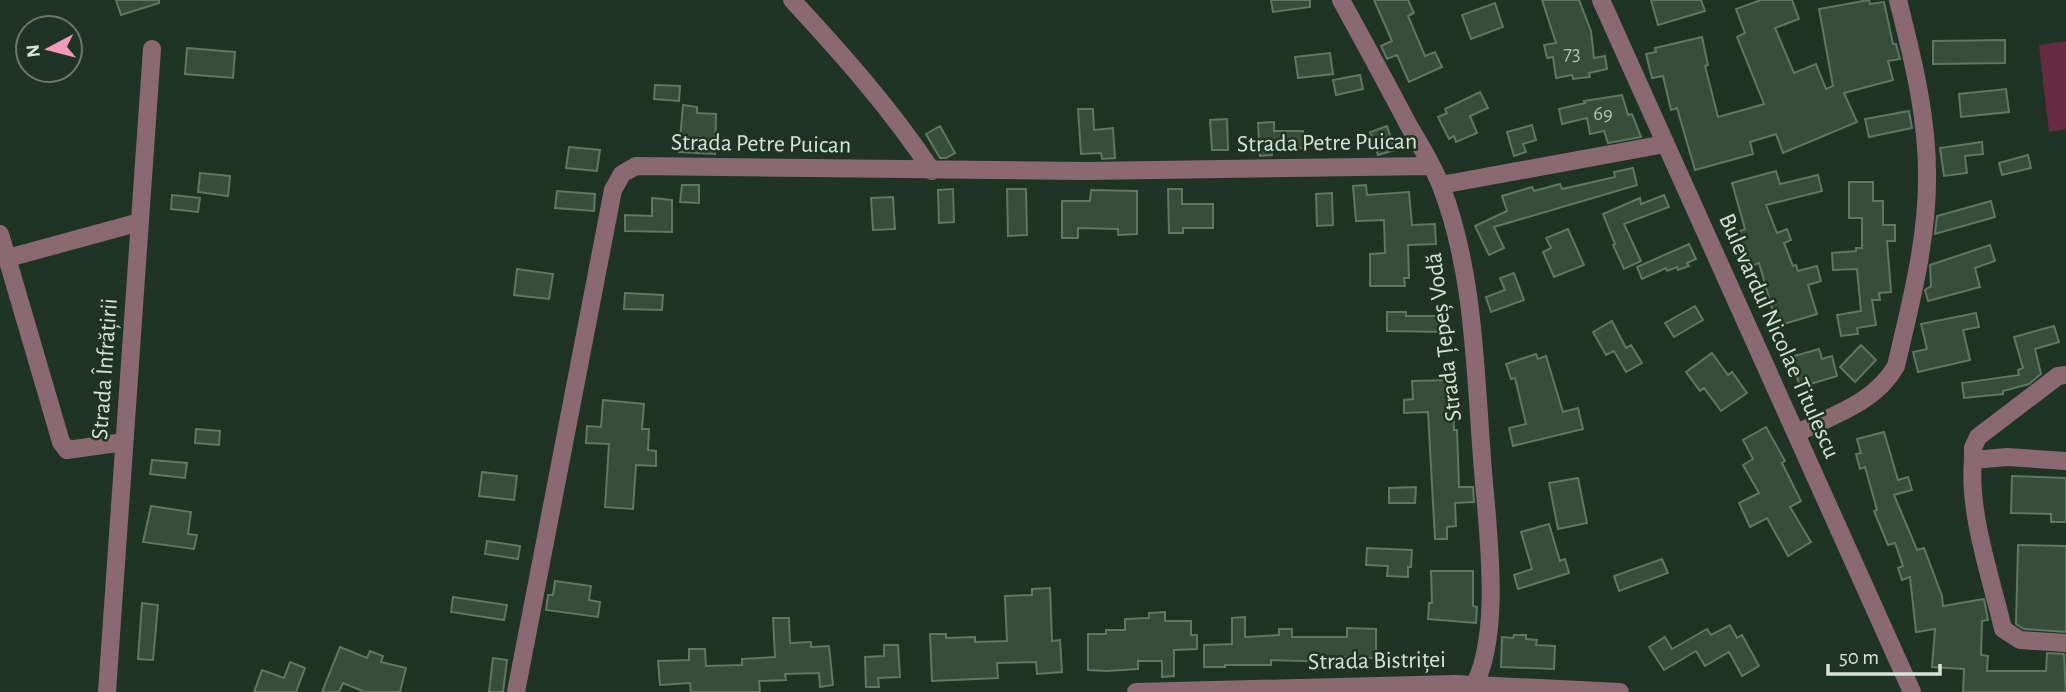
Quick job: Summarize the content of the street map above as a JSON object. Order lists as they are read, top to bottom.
{
  "streets": {
    "street": [
      "Strada Petre Puican",
      "Bulevardul Nicolae Titulescu",
      "Strada Țepeș Vodă",
      "Strada Înfrățirii",
      "Strada Bistriței"
    ]
  },
  "crossings": [
    ["Strada Petre Puican", "Strada Țepeș Vodă"],
    ["Strada Țepeș Vodă", "Strada Bistriței"]
  ],
  "house_numbers": ["73", "69"],
  "scale_bar": "50 m",
  "north": "left"
}
